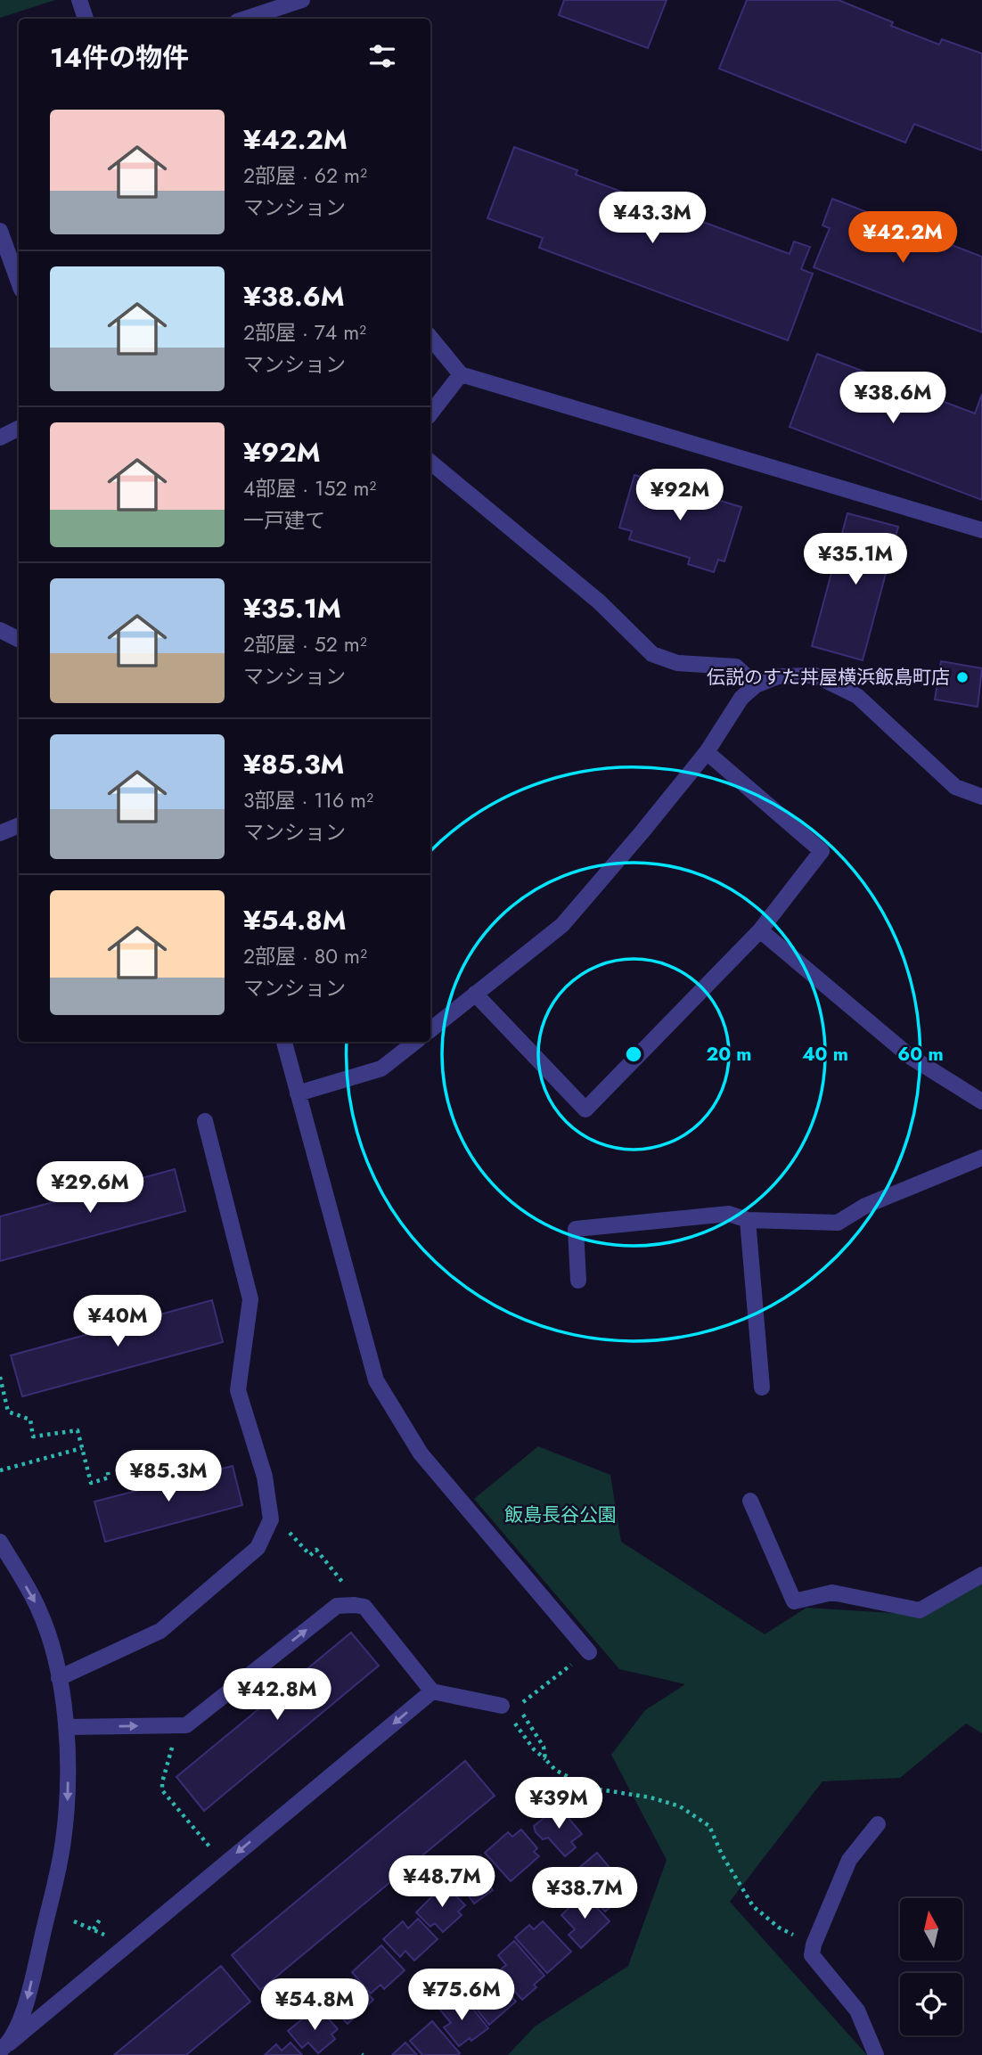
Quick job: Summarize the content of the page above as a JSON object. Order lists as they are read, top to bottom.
{
  "parks": ["飯島長谷公園"],
  "places": ["伝説のすた丼屋横浜飯島町店"],
  "north": "top",
  "page": {
    "heading": "14件の物件",
    "list": [
      {
        "name": "¥42.2M",
        "note": "2部屋 · 62 m² · マンション"
      },
      {
        "name": "¥38.6M",
        "note": "2部屋 · 74 m² · マンション"
      },
      {
        "name": "¥92M",
        "note": "4部屋 · 152 m² · 一戸建て"
      },
      {
        "name": "¥35.1M",
        "note": "2部屋 · 52 m² · マンション"
      },
      {
        "name": "¥85.3M",
        "note": "3部屋 · 116 m² · マンション"
      },
      {
        "name": "¥54.8M",
        "note": "2部屋 · 80 m² · マンション"
      }
    ],
    "price": [
      "¥43.3M",
      "¥42.2M",
      "¥38.6M",
      "¥92M",
      "¥35.1M",
      "¥29.6M",
      "¥40M",
      "¥85.3M",
      "¥42.8M",
      "¥39M",
      "¥48.7M",
      "¥38.7M",
      "¥75.6M",
      "¥54.8M"
    ]
  },
  "rings": ["20 m", "40 m", "60 m"]
}
